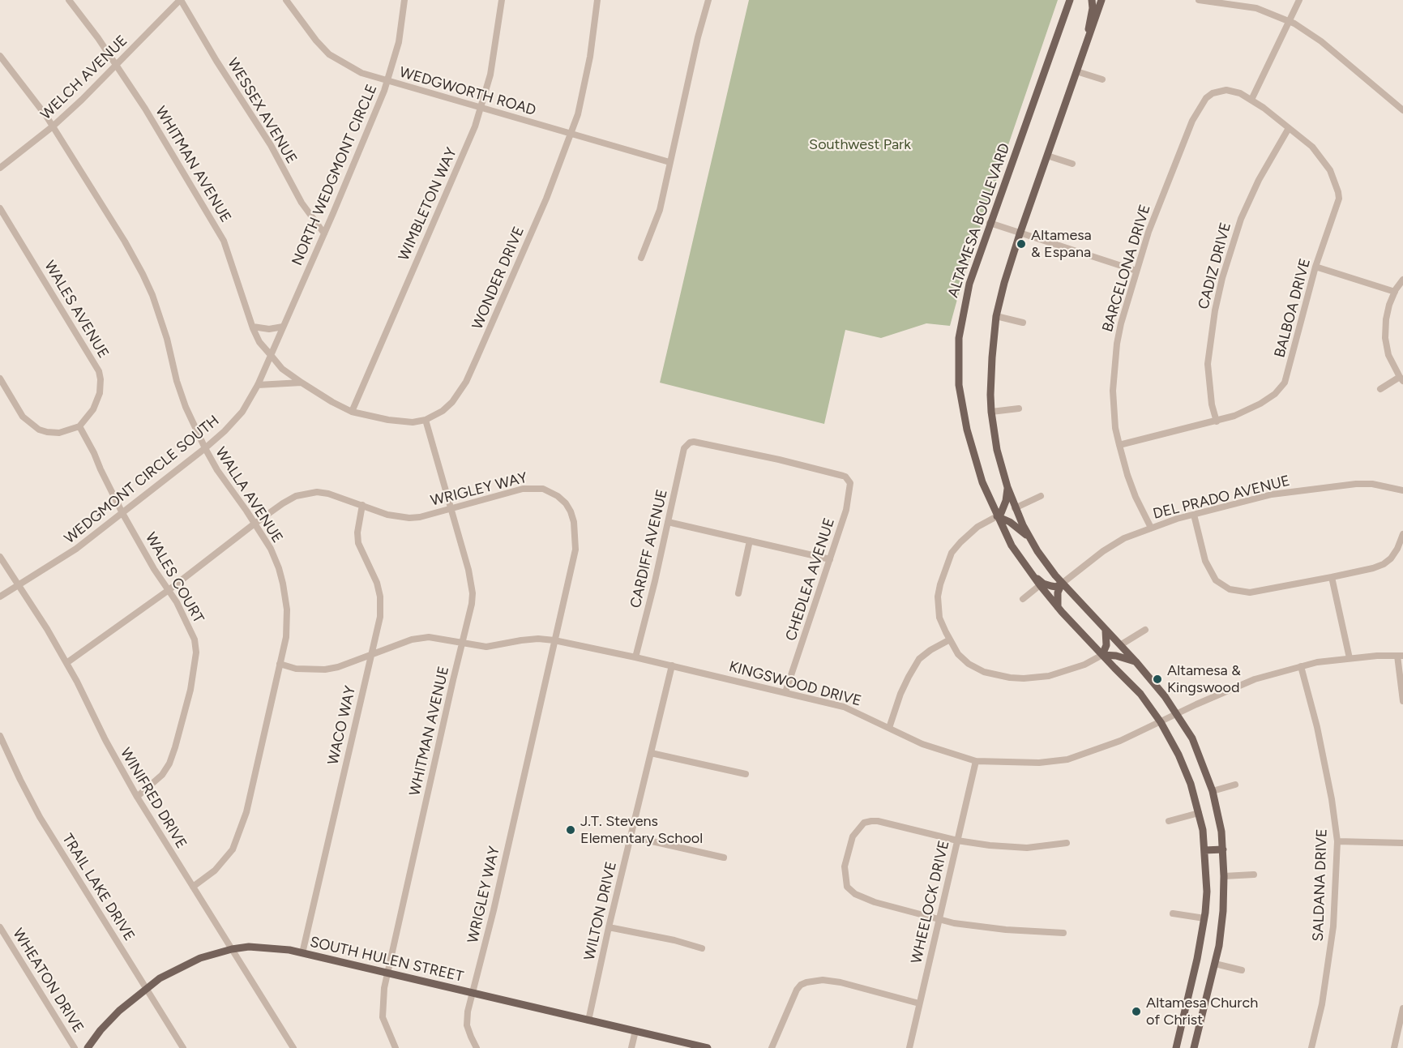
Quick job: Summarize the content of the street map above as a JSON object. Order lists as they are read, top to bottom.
{
  "streets": {
    "main road": ["ALTAMESA BOULEVARD", "SOUTH HULEN STREET"],
    "street": [
      "WELCH AVENUE",
      "WEDGWORTH ROAD",
      "WESSEX AVENUE",
      "WHITMAN AVENUE",
      "NORTH WEDGMONT CIRCLE",
      "WIMBLETON WAY",
      "CADIZ DRIVE",
      "BARCELONA DRIVE",
      "WONDER DRIVE",
      "BALBOA DRIVE",
      "WALES AVENUE",
      "WEDGMONT CIRCLE SOUTH",
      "WRIGLEY WAY",
      "WALLA AVENUE",
      "DEL PRADO AVENUE",
      "CARDIFF AVENUE",
      "WALES COURT",
      "CHEDLEA AVENUE",
      "KINGSWOOD DRIVE",
      "WACO WAY",
      "WINIFRED DRIVE",
      "SALDANA DRIVE",
      "TRAIL LAKE DRIVE",
      "WHEELOCK DRIVE",
      "WILTON DRIVE",
      "WHEATON DRIVE"
    ]
  },
  "crossings": [
    ["WELCH AVENUE", "WESSEX AVENUE"],
    ["WELCH AVENUE", "WHITMAN AVENUE"],
    ["WELCH AVENUE", "WALLA AVENUE"],
    ["WEDGWORTH ROAD", "NORTH WEDGMONT CIRCLE"],
    ["WEDGWORTH ROAD", "WIMBLETON WAY"],
    ["WEDGWORTH ROAD", "WONDER DRIVE"],
    ["WESSEX AVENUE", "NORTH WEDGMONT CIRCLE"],
    ["WHITMAN AVENUE", "NORTH WEDGMONT CIRCLE"],
    ["WHITMAN AVENUE", "WONDER DRIVE"],
    ["WHITMAN AVENUE", "WEDGMONT CIRCLE SOUTH"],
    ["WHITMAN AVENUE", "WRIGLEY WAY"],
    ["WHITMAN AVENUE", "KINGSWOOD DRIVE"],
    ["WHITMAN AVENUE", "SOUTH HULEN STREET"],
    ["NORTH WEDGMONT CIRCLE", "WONDER DRIVE"],
    ["NORTH WEDGMONT CIRCLE", "WEDGMONT CIRCLE SOUTH"],
    ["WIMBLETON WAY", "WONDER DRIVE"],
    ["ALTAMESA BOULEVARD", "KINGSWOOD DRIVE"],
    ["CADIZ DRIVE", "BALBOA DRIVE"],
    ["BARCELONA DRIVE", "BALBOA DRIVE"],
    ["BARCELONA DRIVE", "DEL PRADO AVENUE"],
    ["WONDER DRIVE", "WEDGMONT CIRCLE SOUTH"],
    ["WALES AVENUE", "WALES COURT"],
    ["WEDGMONT CIRCLE SOUTH", "WALLA AVENUE"],
    ["WEDGMONT CIRCLE SOUTH", "WALES COURT"],
    ["WEDGMONT CIRCLE SOUTH", "WINIFRED DRIVE"],
    ["WRIGLEY WAY", "WALLA AVENUE"],
    ["WRIGLEY WAY", "WALES COURT"],
    ["WRIGLEY WAY", "KINGSWOOD DRIVE"],
    ["WRIGLEY WAY", "WACO WAY"],
    ["WRIGLEY WAY", "WINIFRED DRIVE"],
    ["WRIGLEY WAY", "SOUTH HULEN STREET"],
    ["WALLA AVENUE", "KINGSWOOD DRIVE"],
    ["WALLA AVENUE", "WINIFRED DRIVE"],
    ["CARDIFF AVENUE", "CHEDLEA AVENUE"],
    ["CARDIFF AVENUE", "KINGSWOOD DRIVE"],
    ["WALES COURT", "WINIFRED DRIVE"],
    ["CHEDLEA AVENUE", "KINGSWOOD DRIVE"],
    ["KINGSWOOD DRIVE", "WACO WAY"],
    ["KINGSWOOD DRIVE", "SALDANA DRIVE"],
    ["KINGSWOOD DRIVE", "WHEELOCK DRIVE"],
    ["KINGSWOOD DRIVE", "WILTON DRIVE"],
    ["WACO WAY", "SOUTH HULEN STREET"],
    ["WINIFRED DRIVE", "SOUTH HULEN STREET"],
    ["TRAIL LAKE DRIVE", "SOUTH HULEN STREET"],
    ["WILTON DRIVE", "SOUTH HULEN STREET"]
  ],
  "parks": ["Southwest Park"],
  "places": [
    "Altamesa & Espana",
    "Altamesa & Kingswood",
    "J.T. Stevens Elementary School",
    "Altamesa Church of Christ"
  ]
}
